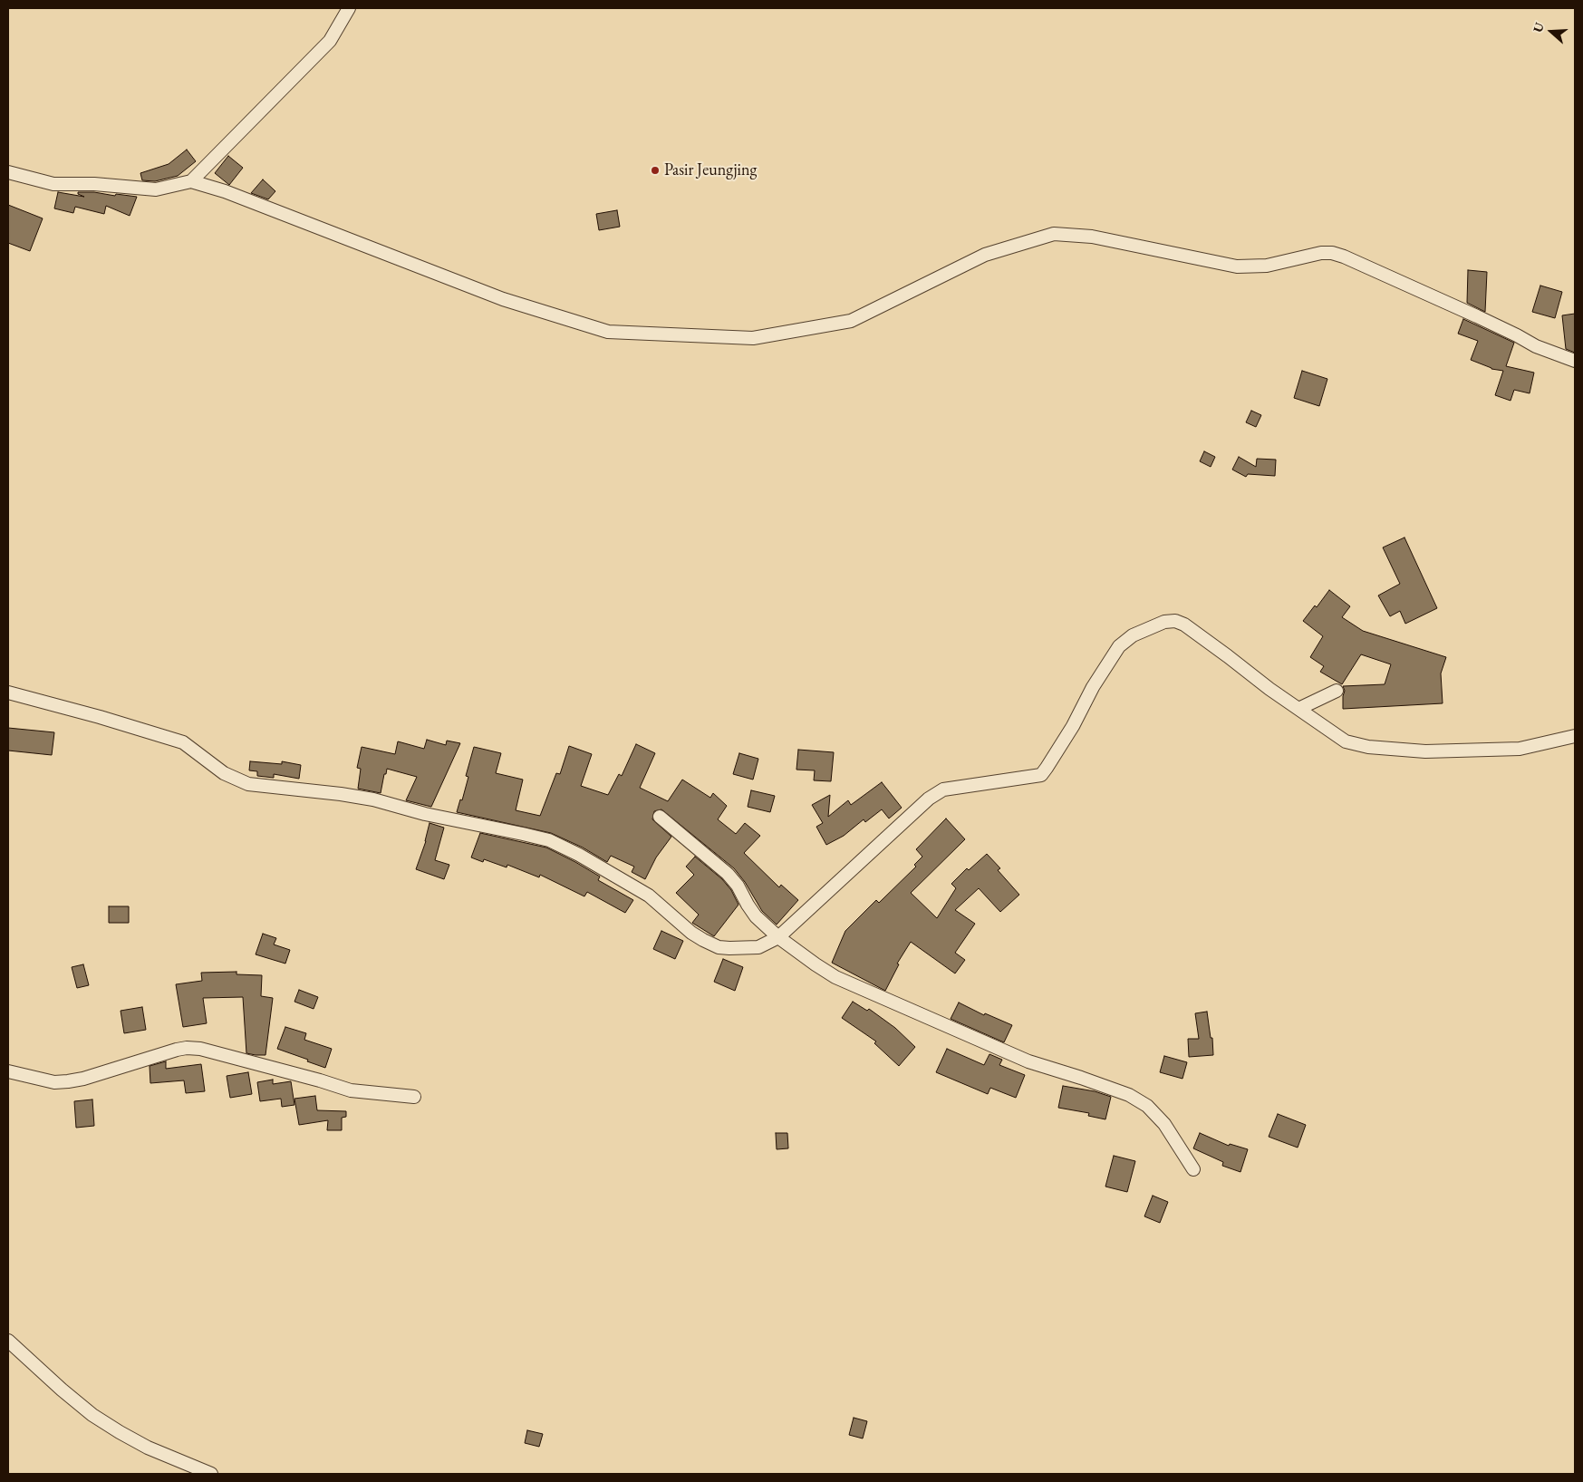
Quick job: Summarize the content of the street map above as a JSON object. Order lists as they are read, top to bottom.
{
  "places": ["Pasir Jeungjing"],
  "north": "left"
}
